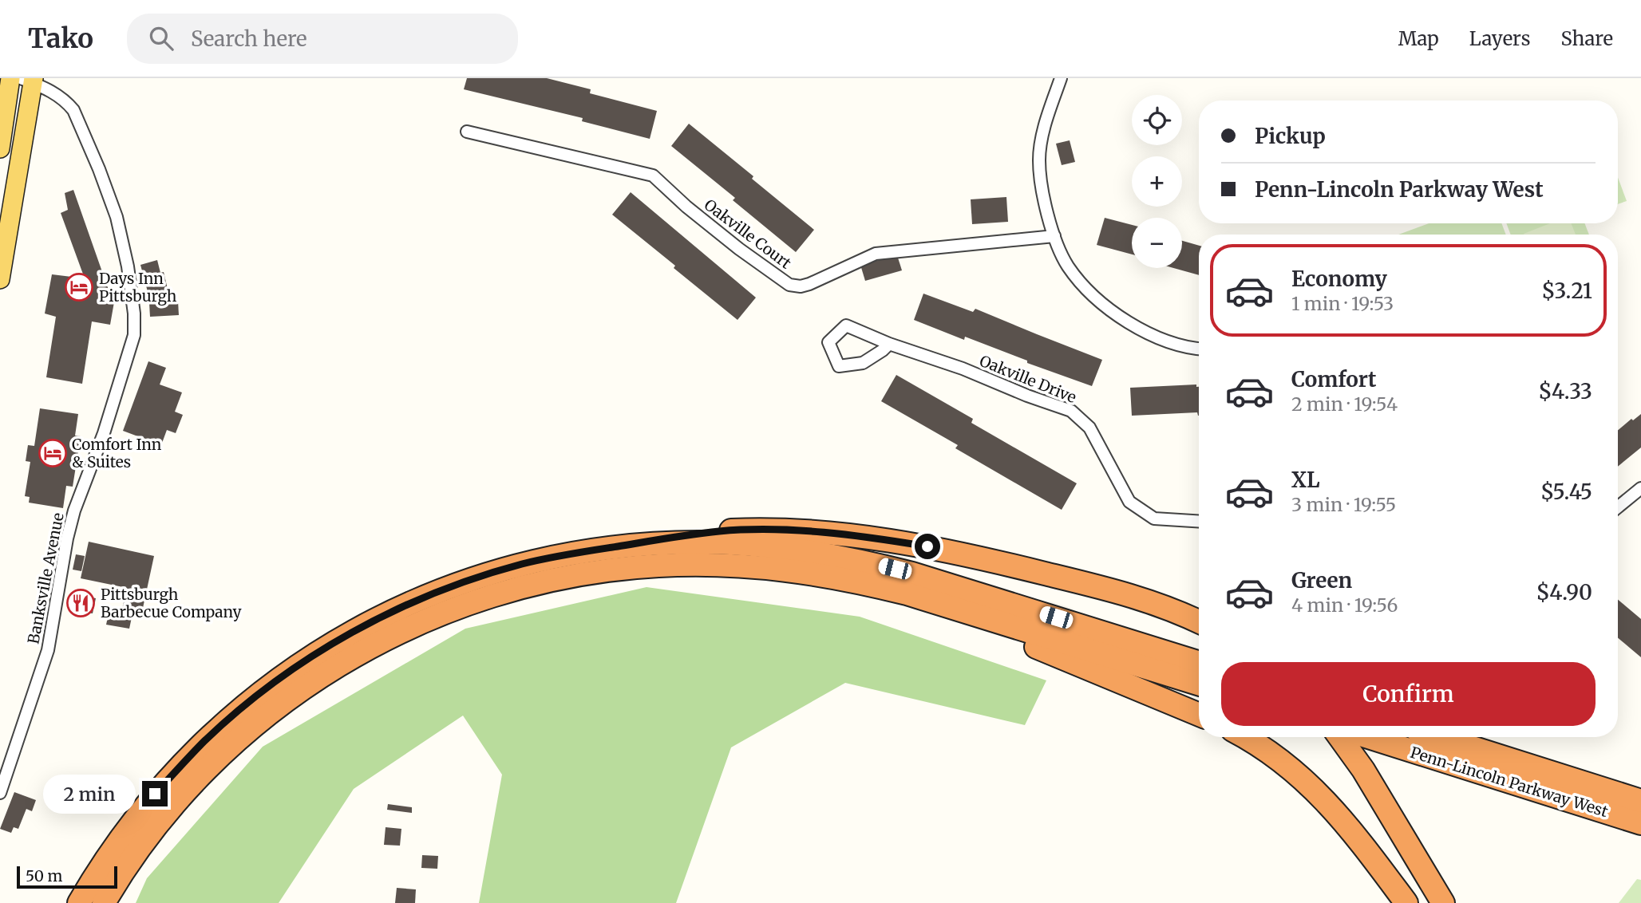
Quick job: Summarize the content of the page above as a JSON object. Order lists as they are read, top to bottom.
{
  "streets": {
    "highway": ["Penn-Lincoln Parkway West"],
    "street": ["Oakville Court", "Oakville Drive", "Banksville Avenue"]
  },
  "places": {
    "hotel": ["Days Inn Pittsburgh", "Comfort Inn & Suites"],
    "restaurant": ["Pittsburgh Barbecue Company"]
  },
  "scale_bar": "50 m",
  "page": {
    "header": "Tako",
    "search": "Search here",
    "nav": ["Map", "Layers", "Share"],
    "map_buttons": ["+", "−"],
    "banner": ["Pickup", "Penn-Lincoln Parkway West"],
    "list": [
      {
        "name": "Economy",
        "note": "1 min · 19:53",
        "value": "$3.21"
      },
      {
        "name": "Comfort",
        "note": "2 min · 19:54",
        "value": "$4.33"
      },
      {
        "name": "XL",
        "note": "3 min · 19:55",
        "value": "$5.45"
      },
      {
        "name": "Green",
        "note": "4 min · 19:56",
        "value": "$4.90"
      }
    ],
    "buttons": "Confirm",
    "bubble": "2 min",
    "scale": "50 m"
  }
}
